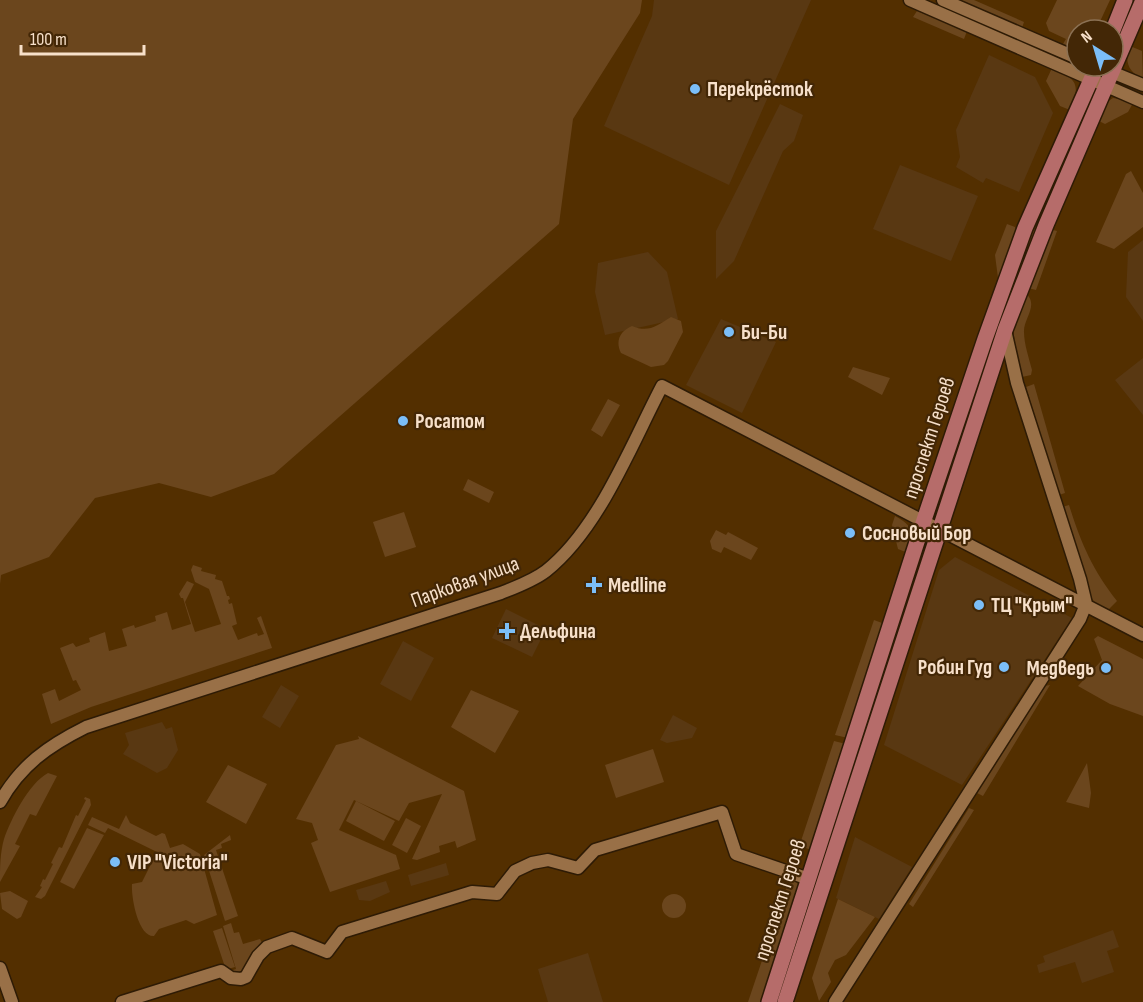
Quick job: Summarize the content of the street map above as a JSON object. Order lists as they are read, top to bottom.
{
  "streets": {
    "main road": ["проспект Героев"],
    "street": ["Парковая улица"]
  },
  "crossings": [
    ["проспект Героев", "Парковая улица"]
  ],
  "places": {
    "other": [
      "Перекрёсток",
      "Би-Би",
      "Росатом",
      "Сосновый Бор",
      "ТЦ \"Крым\"",
      "Робин Гуд",
      "Медведь",
      "VIP \"Victoria\""
    ],
    "health": ["Medline", "Дельфина"]
  },
  "scale_bar": "100 m",
  "north": "top left"
}
